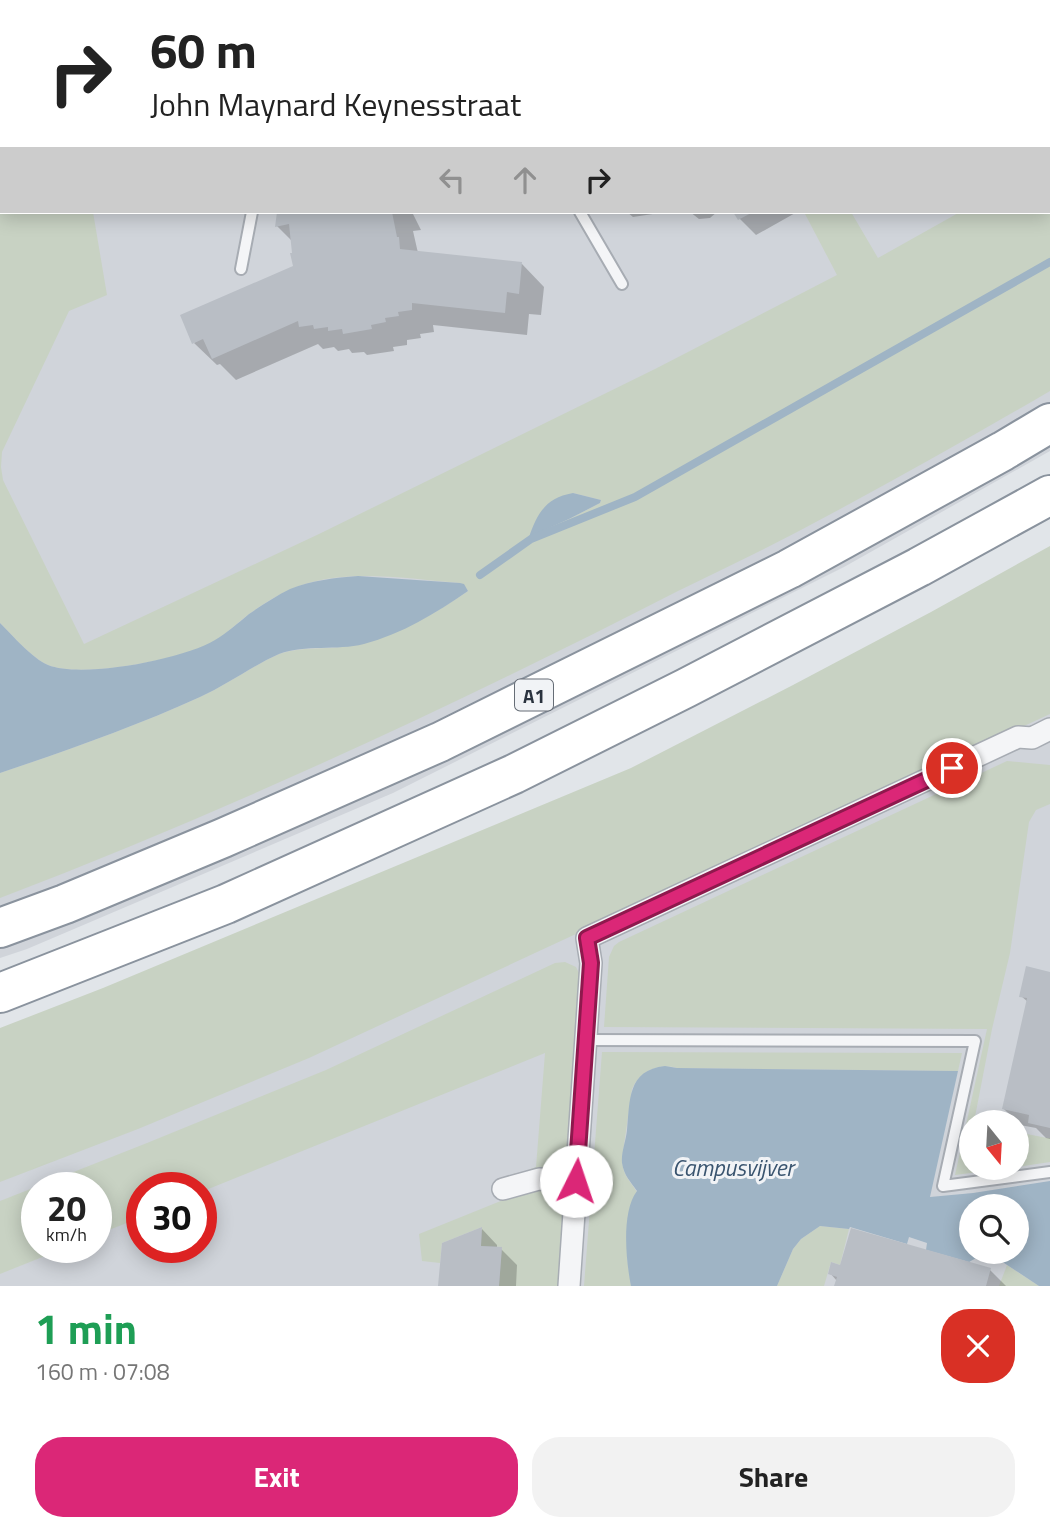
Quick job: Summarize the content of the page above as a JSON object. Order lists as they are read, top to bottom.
{
  "streets": {
    "highway": ["A1"]
  },
  "water": ["Campusvijver"],
  "north": "bottom",
  "page": {
    "turn": ["60 m", "John Maynard Keynesstraat"],
    "speed": "20 km/h",
    "limit": "30",
    "heading": ["1 min", "160 m · 07:08"],
    "buttons": ["Exit", "Share"]
  }
}
